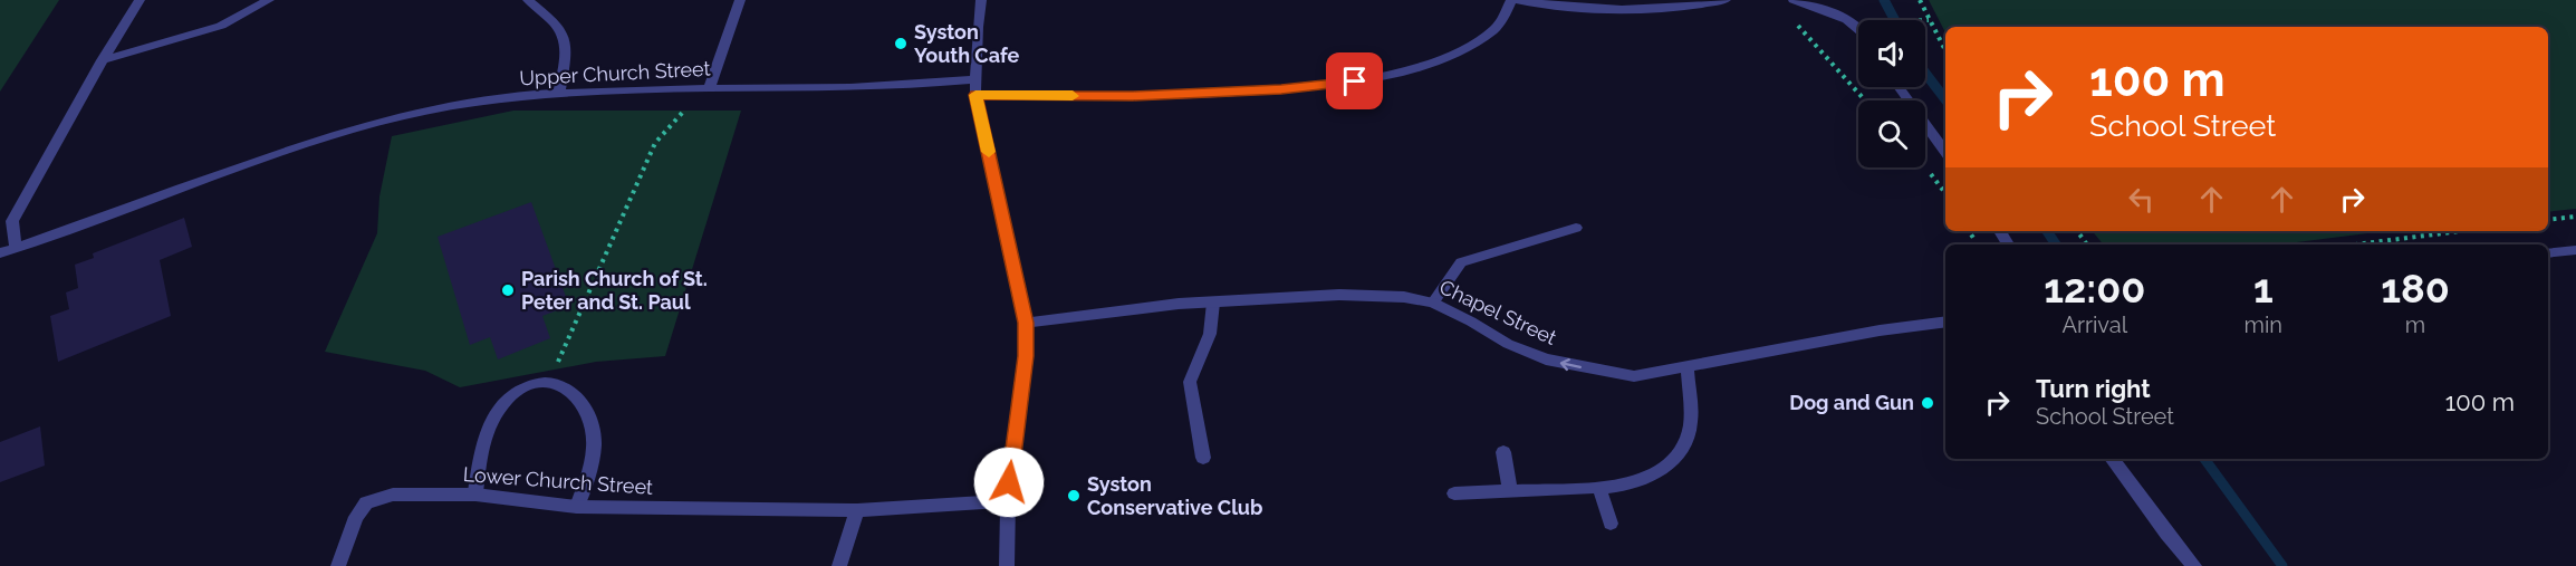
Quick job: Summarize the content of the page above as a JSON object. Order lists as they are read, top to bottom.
{
  "streets": {
    "street": ["Upper Church Street", "Chapel Street", "Lower Church Street"]
  },
  "places": [
    "Syston Youth Cafe",
    "Parish Church of St. Peter and St. Paul",
    "Dog and Gun",
    "Syston Conservative Club"
  ],
  "page": {
    "turn": ["100 m", "School Street"],
    "eta": [
      "12:00",
      "Arrival",
      "1",
      "min",
      "180",
      "m"
    ],
    "list": [
      {
        "name": "Turn right",
        "note": "School Street",
        "value": "100 m"
      }
    ]
  }
}
